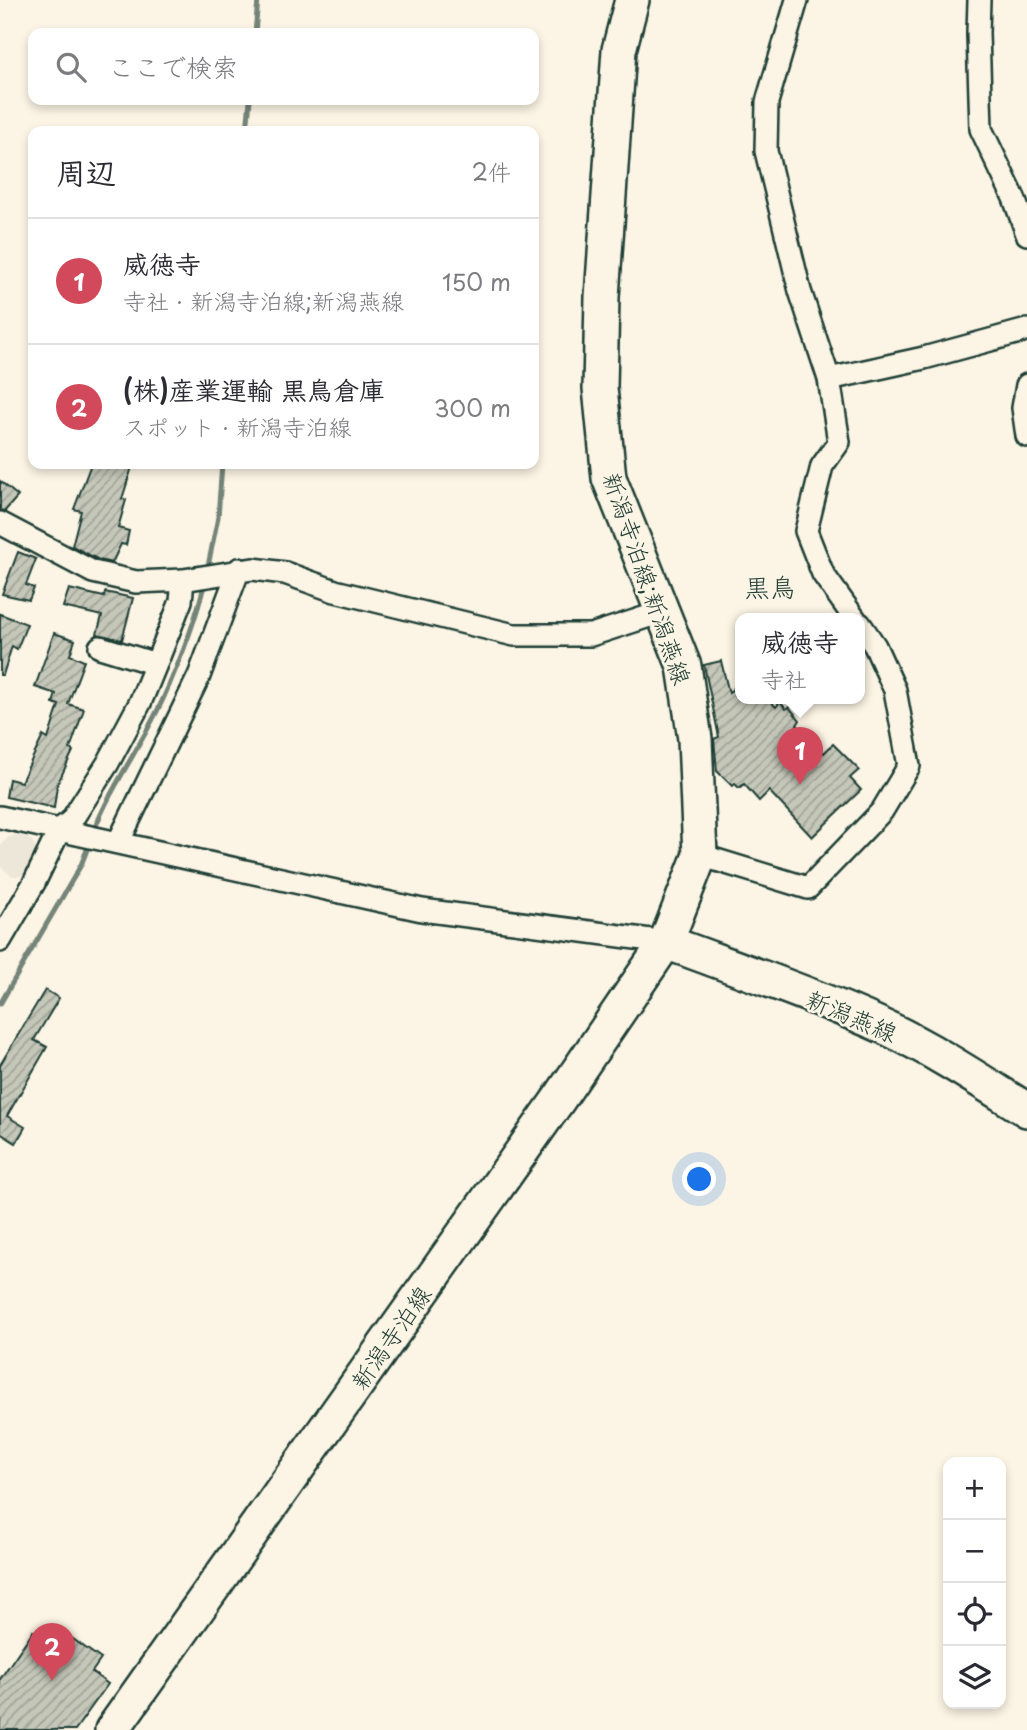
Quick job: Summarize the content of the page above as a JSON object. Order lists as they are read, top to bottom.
{
  "streets": {
    "main road": ["新潟寺泊線;新潟燕線", "新潟燕線", "新潟寺泊線"]
  },
  "crossings": [
    ["新潟寺泊線;新潟燕線", "新潟燕線"],
    ["新潟寺泊線;新潟燕線", "新潟寺泊線"],
    ["新潟燕線", "新潟寺泊線"]
  ],
  "districts": ["黒鳥"],
  "page": {
    "search": "ここで検索",
    "heading": ["周辺", "2件"],
    "list": [
      {
        "mark": "1",
        "name": "威徳寺",
        "note": "寺社 · 新潟寺泊線;新潟燕線",
        "value": "150 m"
      },
      {
        "mark": "2",
        "name": "(株)産業運輸 黒鳥倉庫",
        "note": "スポット · 新潟寺泊線",
        "value": "300 m"
      }
    ],
    "popup": ["威徳寺", "寺社"],
    "pins": ["1", "2"],
    "map_buttons": ["+", "−"]
  }
}
